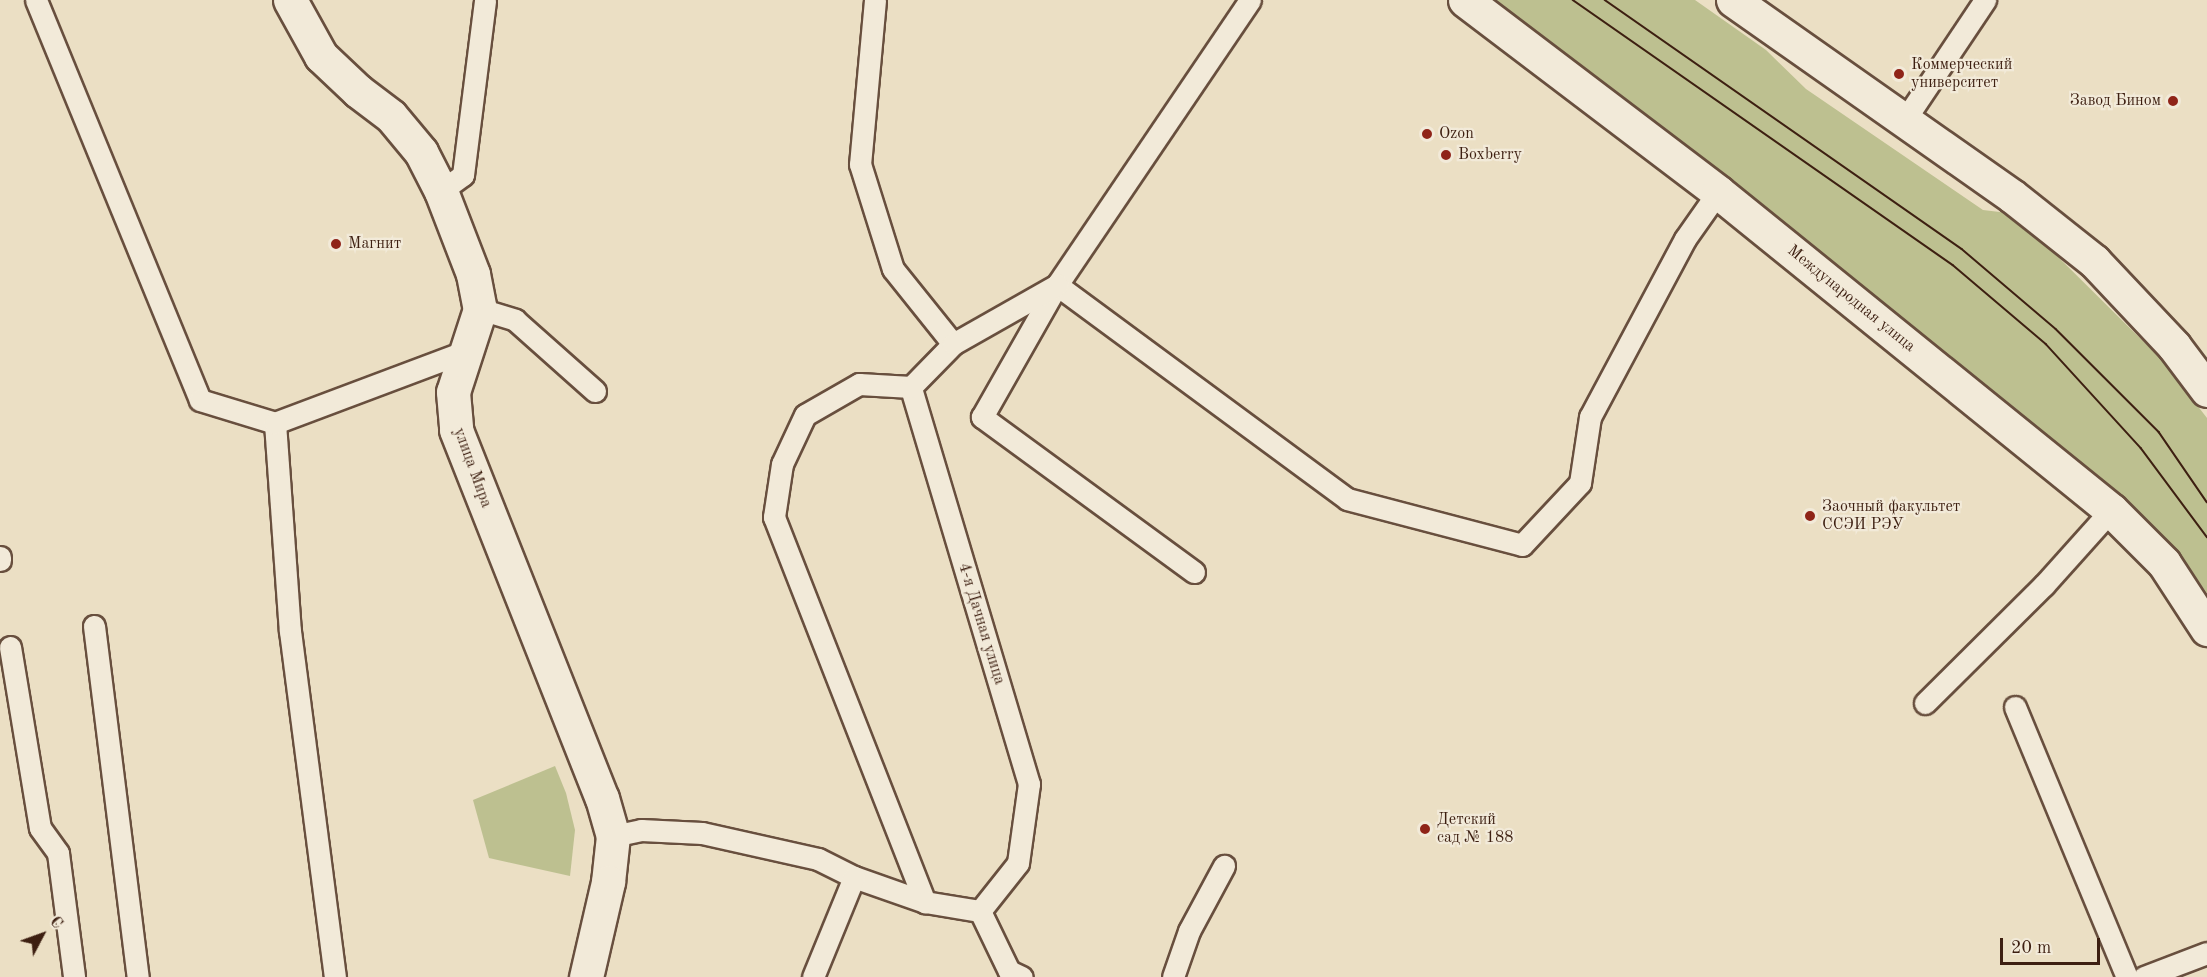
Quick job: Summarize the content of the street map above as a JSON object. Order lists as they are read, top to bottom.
{
  "streets": {
    "street": ["Международная улица", "улица Мира"],
    "lane": ["4-я Дачная улица"]
  },
  "places": [
    "Коммерческий университет",
    "Завод Бином",
    "Ozon",
    "Boxberry",
    "Магнит",
    "Заочный факультет ССЭИ РЭУ",
    "Детский сад № 188"
  ],
  "scale_bar": "20 m",
  "north": "top right"
}
